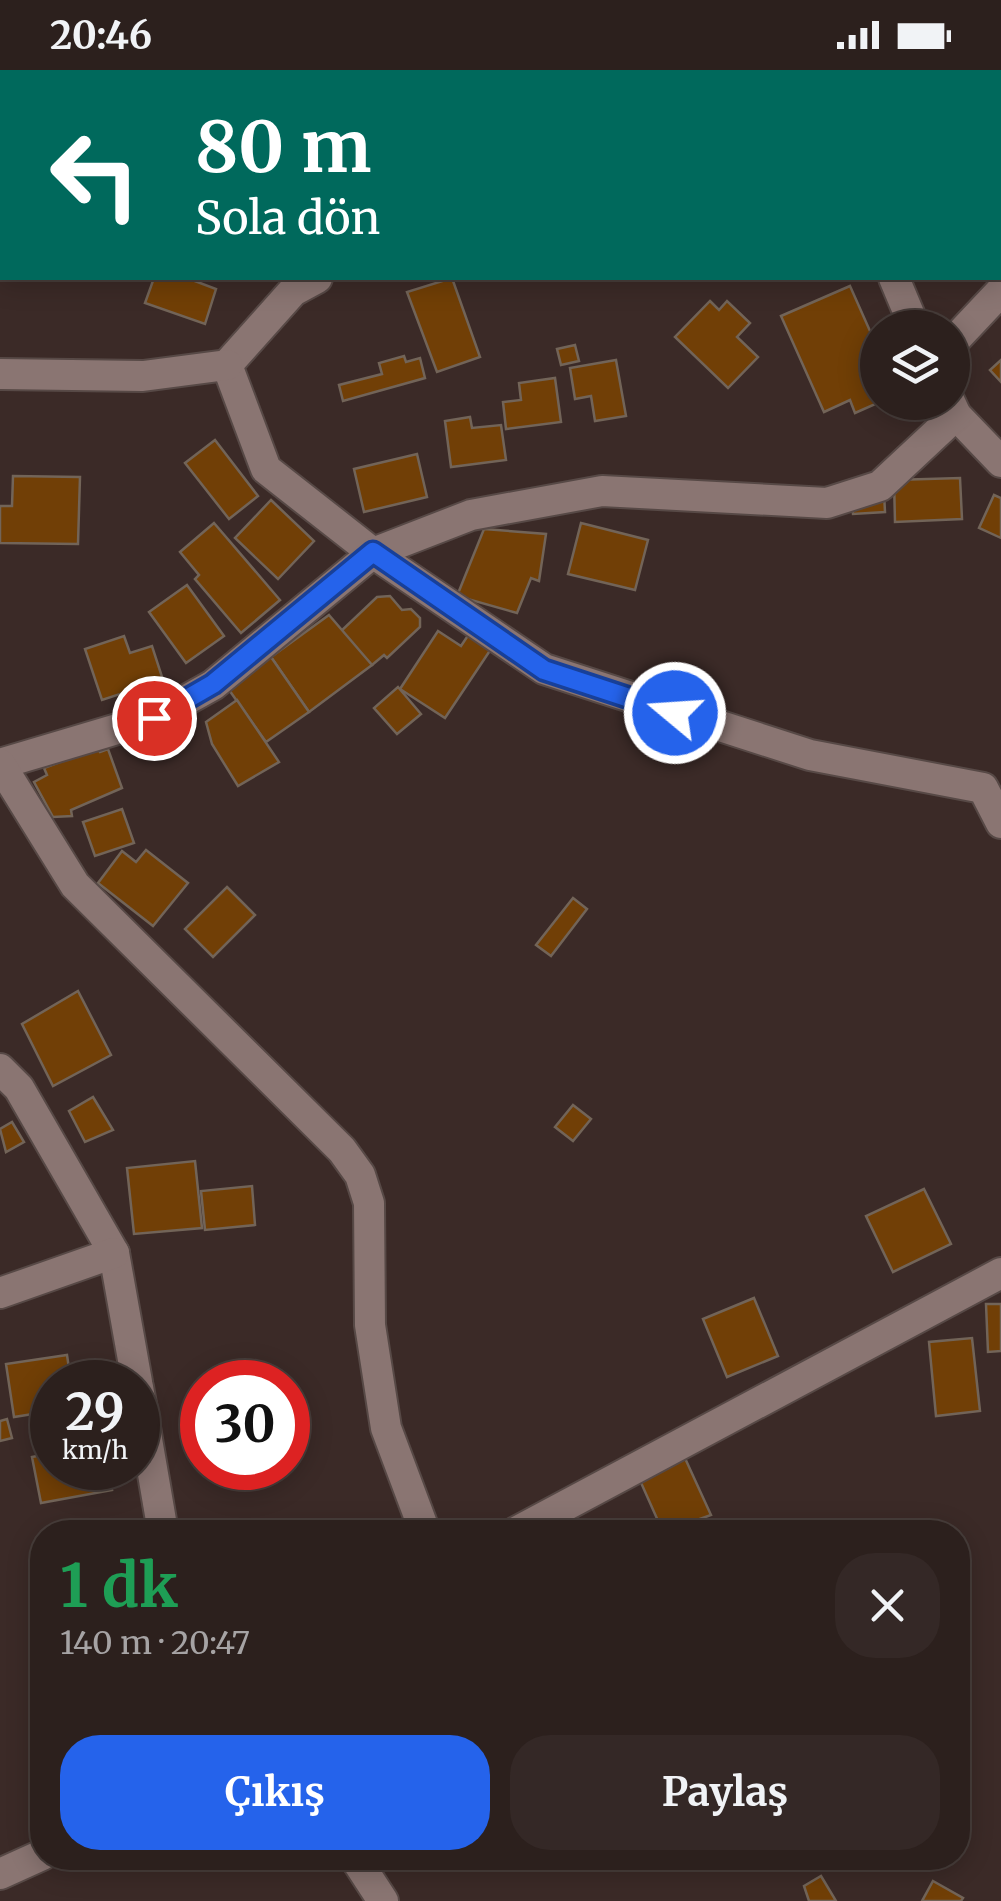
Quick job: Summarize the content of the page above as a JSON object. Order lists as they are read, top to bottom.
{
  "page": {
    "status": "20:46",
    "turn": ["80 m", "Sola dön"],
    "speed": "29 km/h",
    "limit": "30",
    "heading": ["1 dk", "140 m · 20:47"],
    "buttons": ["Çıkış", "Paylaş"]
  }
}
